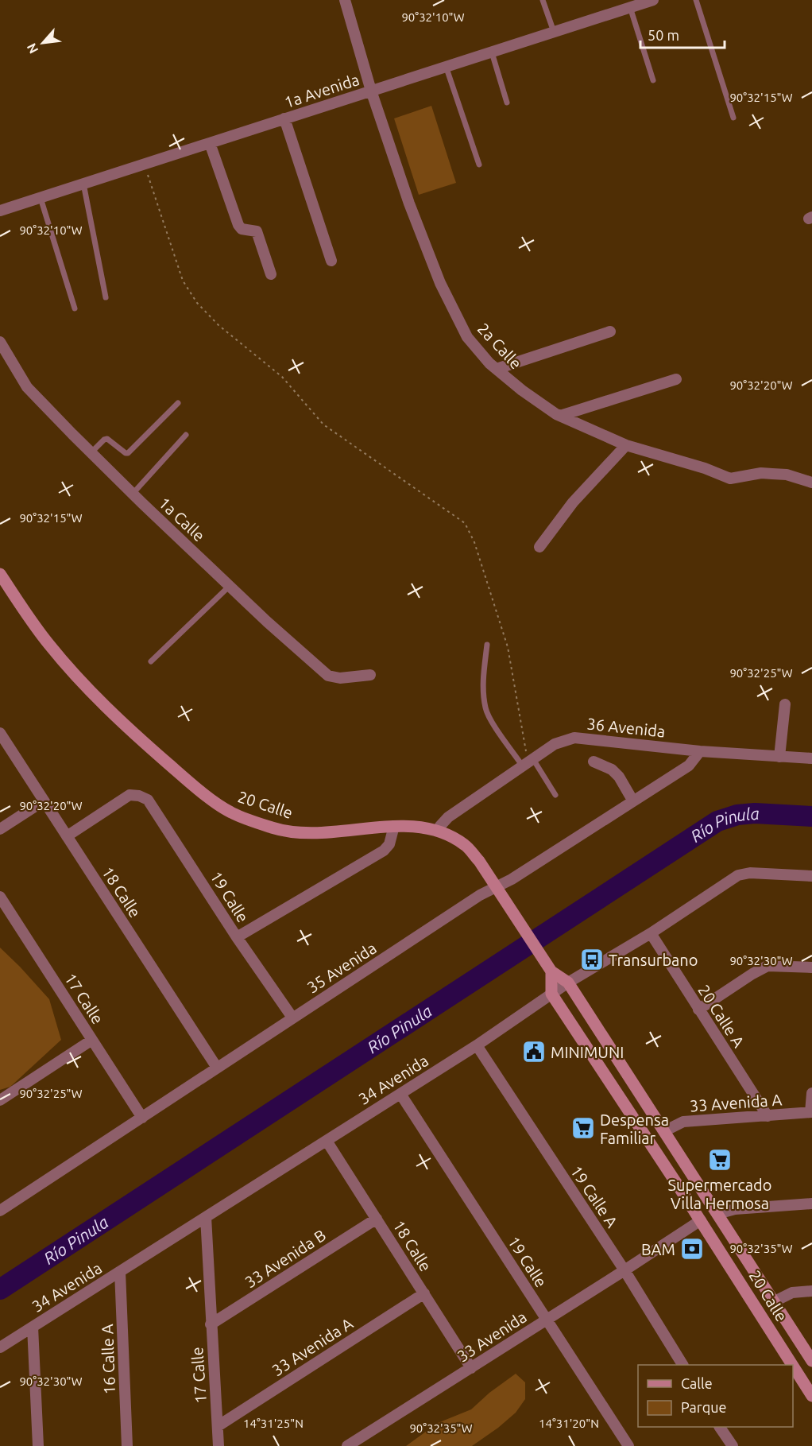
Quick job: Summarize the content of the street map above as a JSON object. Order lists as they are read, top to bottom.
{
  "streets": {
    "main road": ["20 Calle"],
    "street": [
      "1a Avenida",
      "2a Calle",
      "1a Calle",
      "36 Avenida",
      "18 Calle",
      "19 Calle",
      "35 Avenida",
      "17 Calle",
      "20 Calle A",
      "34 Avenida",
      "33 Avenida A",
      "19 Calle A",
      "33 Avenida B",
      "33 Avenida",
      "16 Calle A"
    ]
  },
  "crossings": [
    ["1a Avenida", "2a Calle"],
    ["36 Avenida", "20 Calle"],
    ["36 Avenida", "35 Avenida"],
    ["20 Calle", "35 Avenida"],
    ["20 Calle", "34 Avenida"],
    ["20 Calle", "33 Avenida A"],
    ["20 Calle", "33 Avenida"],
    ["18 Calle", "19 Calle"],
    ["18 Calle", "35 Avenida"],
    ["18 Calle", "34 Avenida"],
    ["18 Calle", "33 Avenida A"],
    ["18 Calle", "33 Avenida B"],
    ["18 Calle", "33 Avenida"],
    ["19 Calle", "35 Avenida"],
    ["19 Calle", "34 Avenida"],
    ["19 Calle", "33 Avenida"],
    ["35 Avenida", "17 Calle"],
    ["17 Calle", "34 Avenida"],
    ["17 Calle", "33 Avenida A"],
    ["17 Calle", "33 Avenida B"],
    ["20 Calle A", "34 Avenida"],
    ["20 Calle A", "33 Avenida A"],
    ["34 Avenida", "19 Calle A"],
    ["34 Avenida", "16 Calle A"],
    ["19 Calle A", "33 Avenida"]
  ],
  "water": ["Río Pinula"],
  "places": {
    "bus stop": ["Transurbano"],
    "public building": ["MINIMUNI"],
    "supermarket": ["Despensa Familiar", "Supermercado Villa Hermosa"],
    "bank": ["BAM"]
  },
  "legend": ["Calle", "Parque"],
  "scale_bar": "50 m",
  "north": "bottom left",
  "coordinates": [
    "90°32'10\"W",
    "90°32'15\"W",
    "90°32'20\"W",
    "90°32'25\"W",
    "90°32'30\"W",
    "90°32'35\"W",
    "14°31'25\"N",
    "14°31'20\"N"
  ]
}
